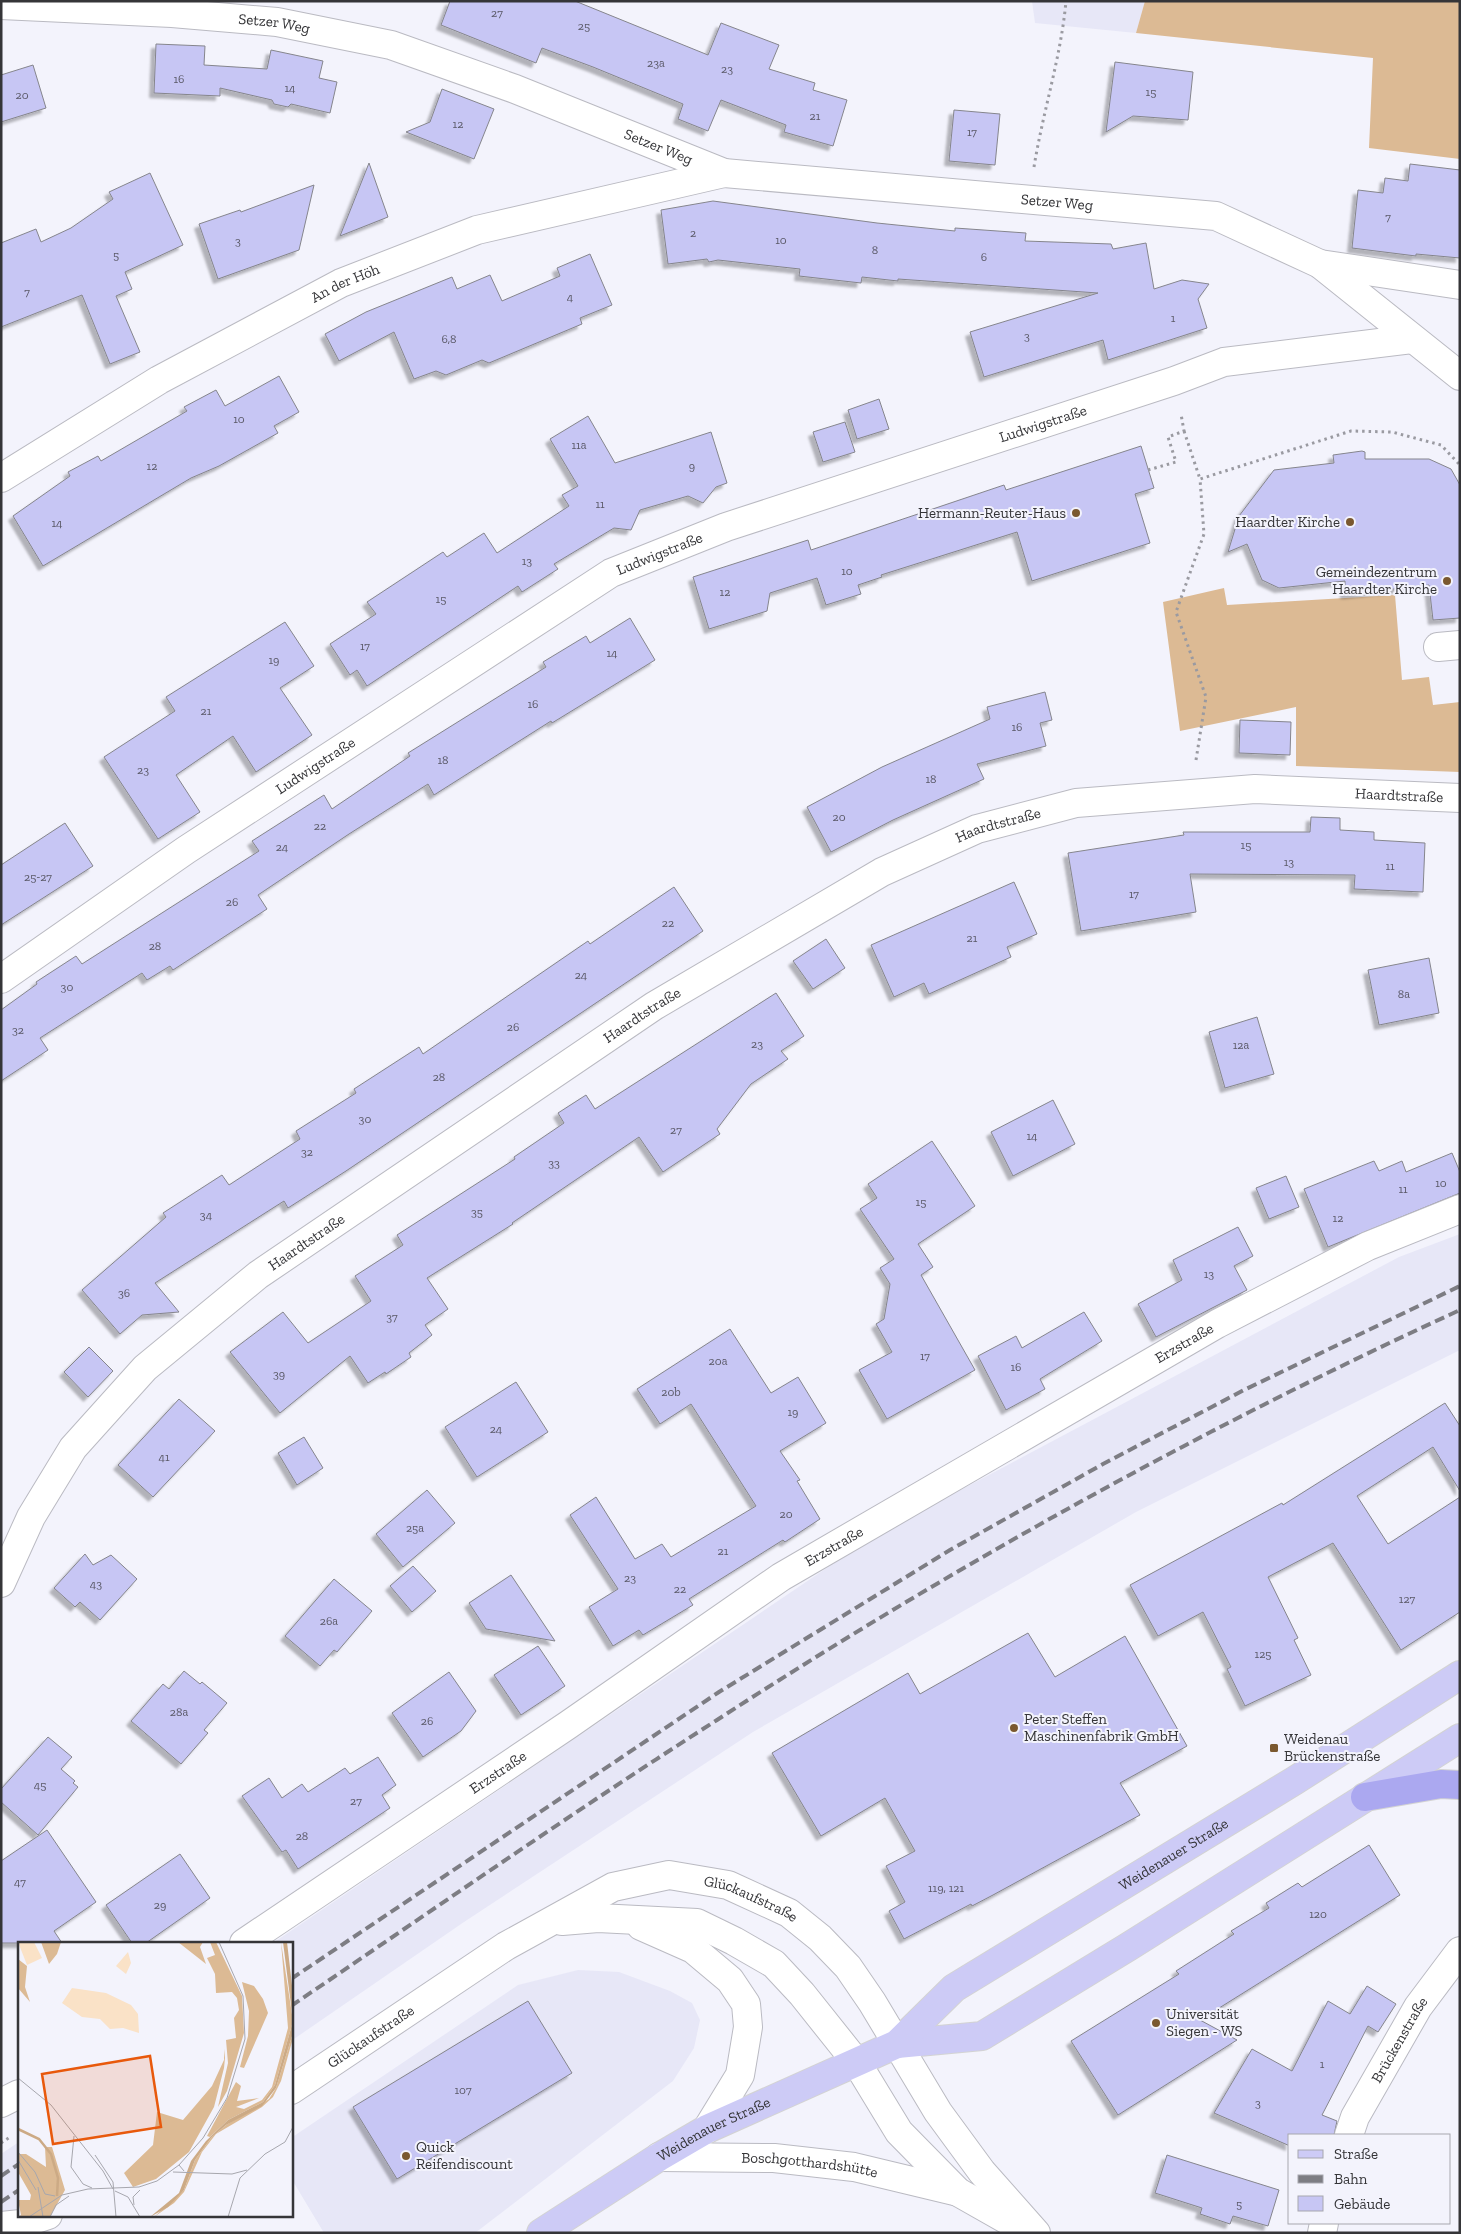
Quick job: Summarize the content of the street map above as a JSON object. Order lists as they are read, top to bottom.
{
  "streets": {
    "main road": ["Weidenauer Straße"],
    "street": [
      "Setzer Weg",
      "An der Höh",
      "Ludwigstraße",
      "Haardtstraße",
      "Erzstraße",
      "Glückaufstraße",
      "Brückenstraße",
      "Boschgotthardshütte"
    ]
  },
  "crossings": [
    ["Setzer Weg", "An der Höh"],
    ["Setzer Weg", "Ludwigstraße"],
    ["Weidenauer Straße", "Glückaufstraße"],
    ["Weidenauer Straße", "Boschgotthardshütte"],
    ["Glückaufstraße", "Boschgotthardshütte"]
  ],
  "places": {
    "other": [
      "Hermann-Reuter-Haus",
      "Haardter Kirche",
      "Gemeindezentrum Haardter Kirche",
      "Peter Steffen Maschinenfabrik GmbH",
      "Universität Siegen - WS",
      "Quick Reifendiscount"
    ],
    "transit": ["Weidenau Brückenstraße"]
  },
  "house_numbers": [
    "27",
    "25",
    "23a",
    "23",
    "16",
    "14",
    "15",
    "20",
    "21",
    "12",
    "17",
    "7",
    "2",
    "10",
    "3",
    "8",
    "5",
    "6",
    "7",
    "4",
    "1",
    "3",
    "6,8",
    "10",
    "11a",
    "12",
    "9",
    "11",
    "14",
    "13",
    "10",
    "12",
    "15",
    "17",
    "14",
    "19",
    "16",
    "21",
    "16",
    "18",
    "23",
    "18",
    "20",
    "22",
    "15",
    "24",
    "13",
    "11",
    "25-27",
    "17",
    "26",
    "22",
    "21",
    "28",
    "24",
    "30",
    "8a",
    "26",
    "32",
    "23",
    "12a",
    "28",
    "30",
    "27",
    "14",
    "32",
    "33",
    "10",
    "11",
    "15",
    "35",
    "34",
    "12",
    "13",
    "36",
    "37",
    "17",
    "20a",
    "16",
    "39",
    "20b",
    "19",
    "24",
    "41",
    "20",
    "25a",
    "21",
    "23",
    "43",
    "22",
    "127",
    "26a",
    "125",
    "28a",
    "26",
    "45",
    "27",
    "28",
    "47",
    "119, 121",
    "29",
    "120",
    "1",
    "107",
    "3",
    "5"
  ],
  "legend": ["Straße", "Bahn", "Gebäude"]
}
